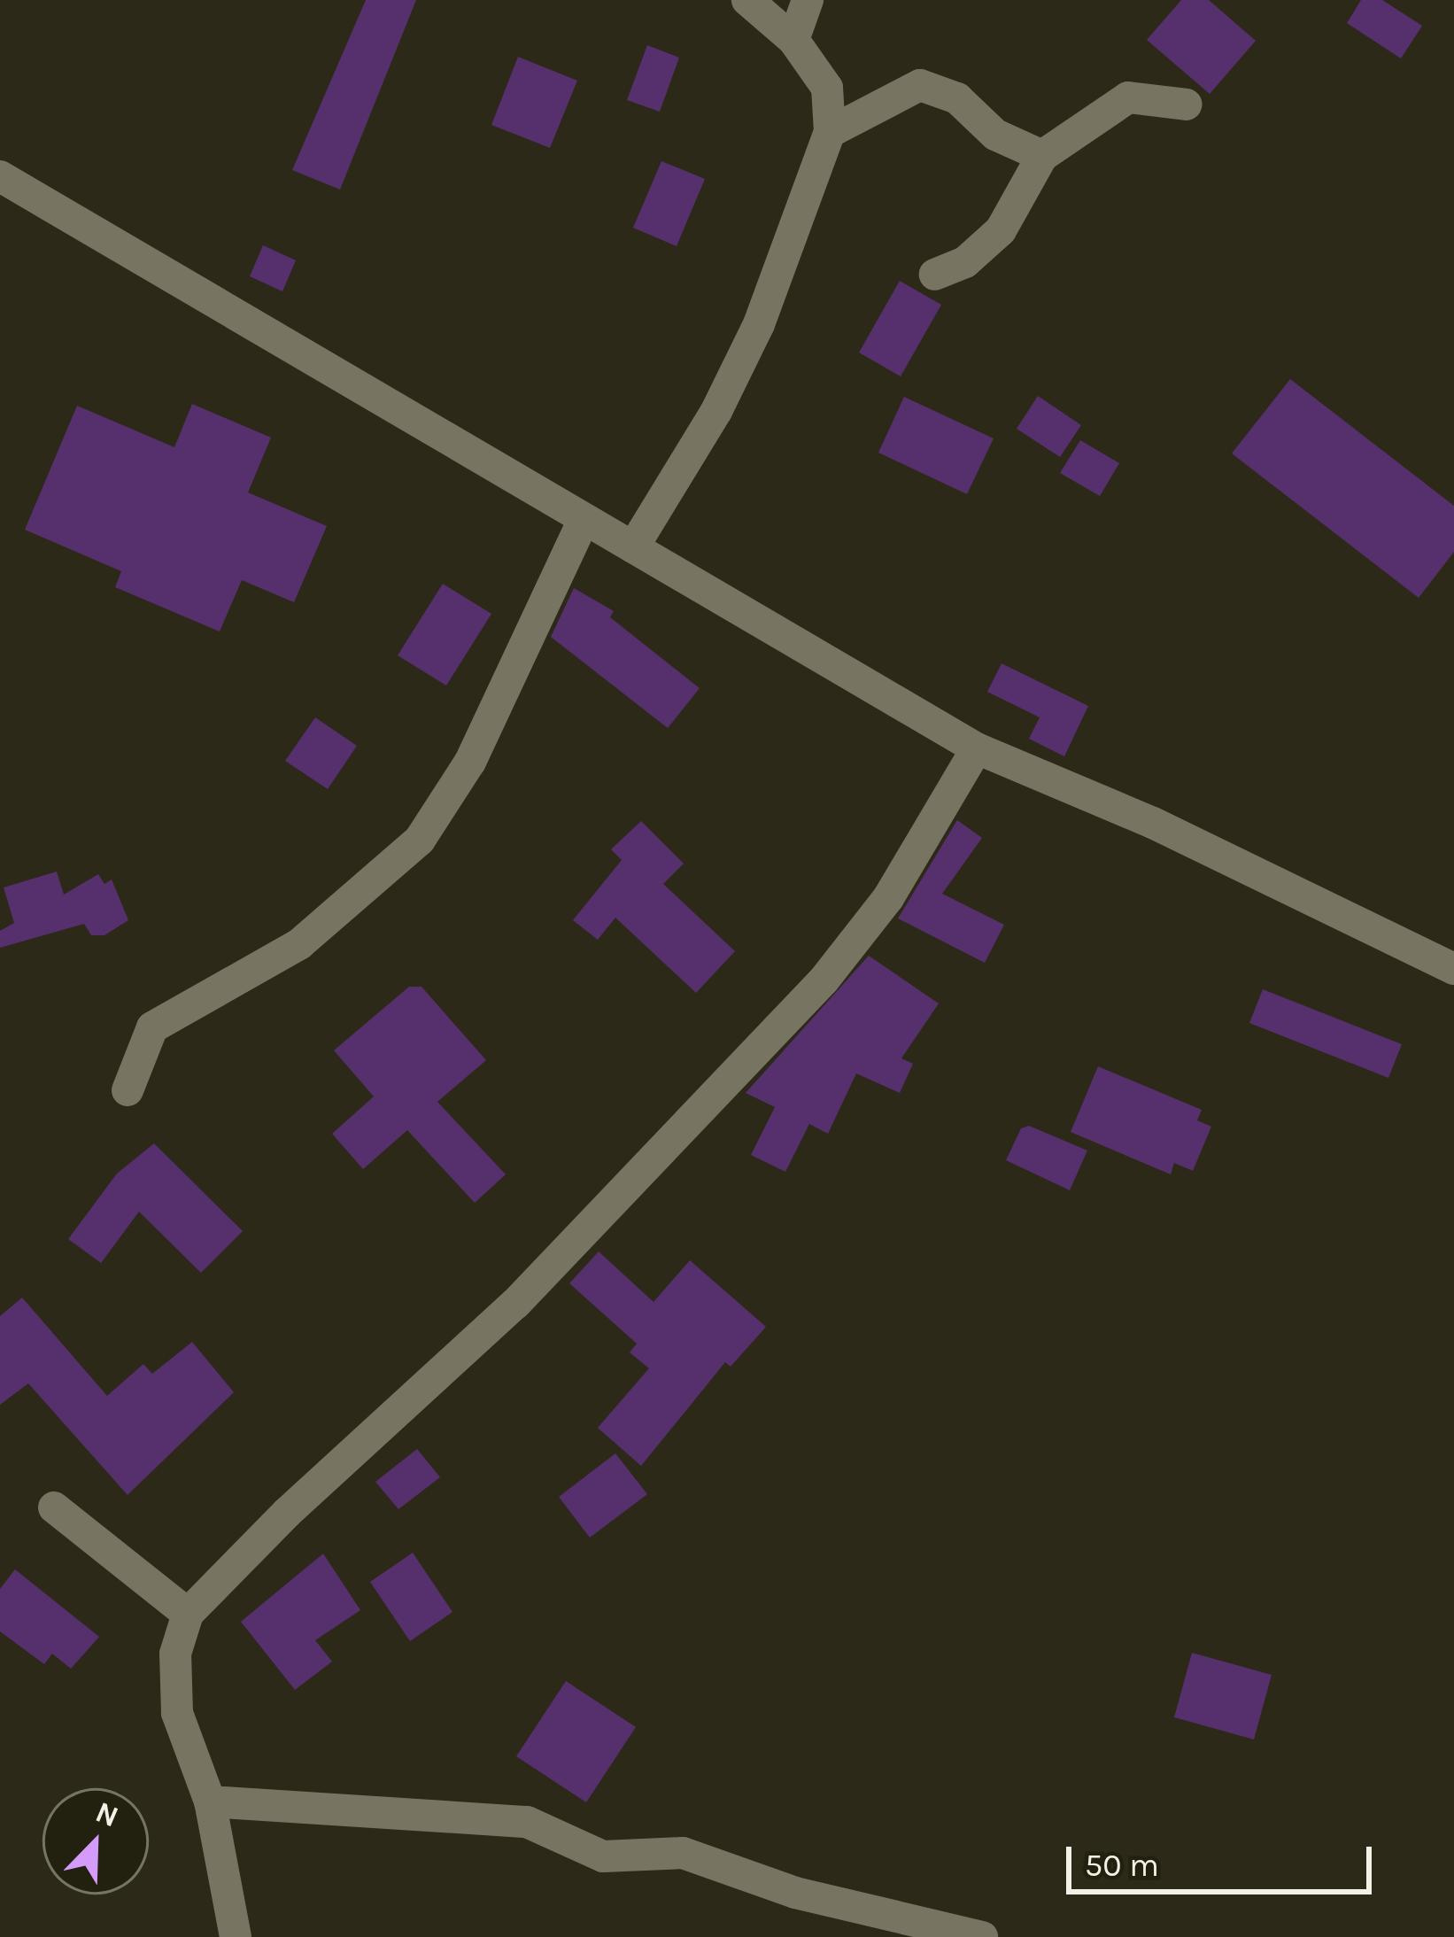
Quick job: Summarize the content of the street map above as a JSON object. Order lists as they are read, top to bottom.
{
  "scale_bar": "50 m",
  "north": "top right"
}
